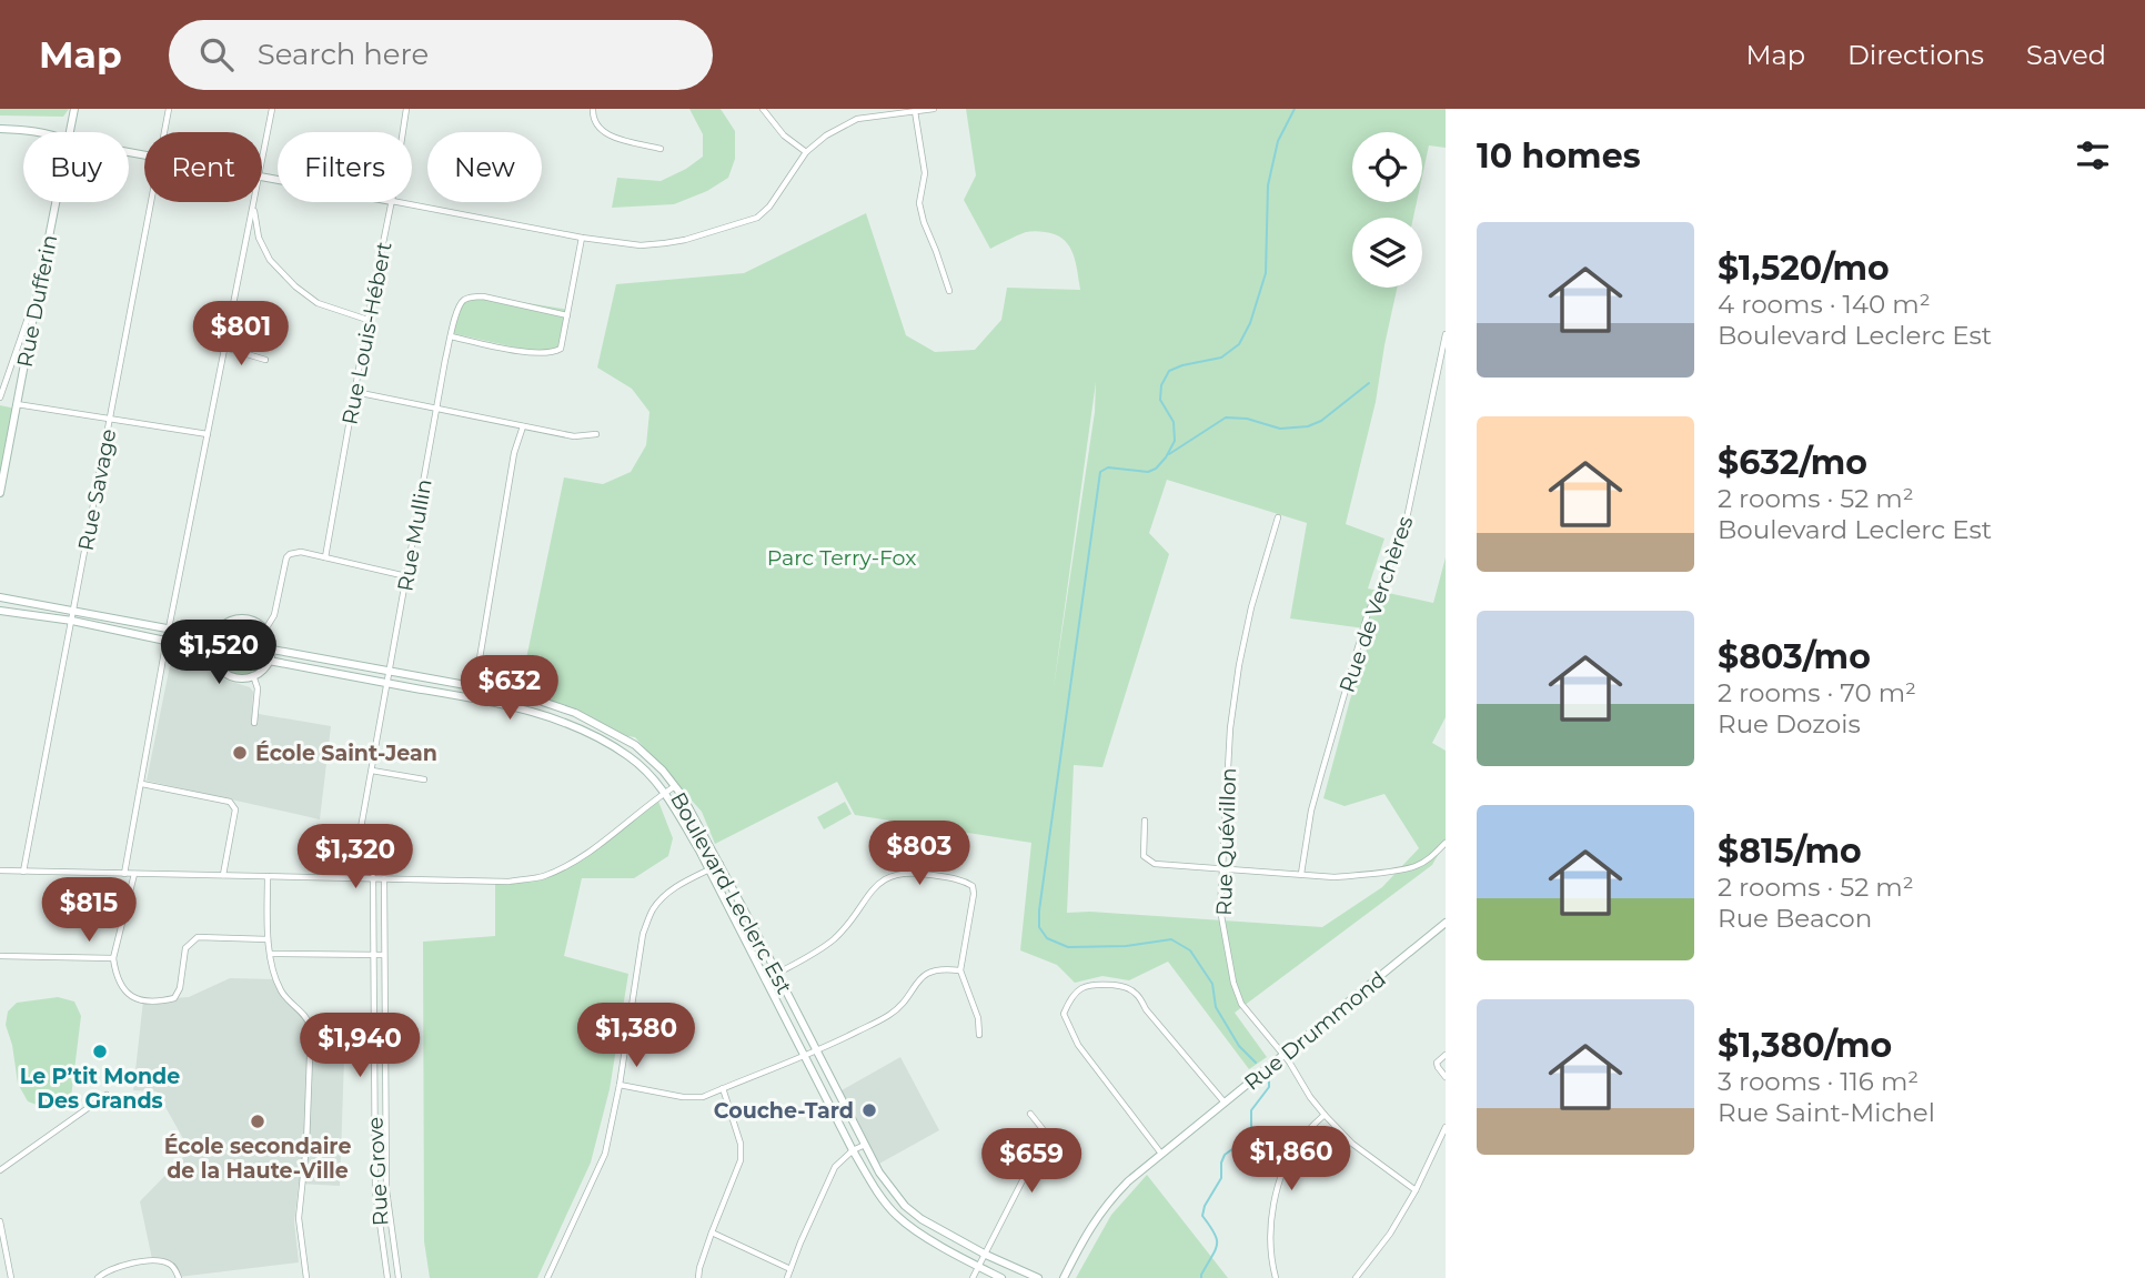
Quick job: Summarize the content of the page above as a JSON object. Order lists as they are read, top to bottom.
{
  "streets": {
    "street": [
      "Rue Dufferin",
      "Rue Louis-Hébert",
      "Rue Savage",
      "Rue Mullin",
      "Rue de Verchères",
      "Rue Quévillon",
      "Boulevard Leclerc Est",
      "Rue Drummond",
      "Rue Grove"
    ]
  },
  "crossings": [
    ["Rue Mullin", "Boulevard Leclerc Est"],
    ["Rue Quévillon", "Rue Drummond"]
  ],
  "parks": ["Parc Terry-Fox"],
  "places": [
    "École Saint-Jean",
    "Le P’tit Monde Des Grands",
    "Couche-Tard",
    "École secondaire de la Haute-Ville"
  ],
  "page": {
    "header": "Map",
    "search": "Search here",
    "nav": ["Map", "Directions", "Saved"],
    "heading": "10 homes",
    "chip": [
      "Buy",
      "Rent",
      "Filters",
      "New"
    ],
    "list": [
      {
        "name": "$1,520/mo",
        "note": "4 rooms · 140 m² · Boulevard Leclerc Est"
      },
      {
        "name": "$632/mo",
        "note": "2 rooms · 52 m² · Boulevard Leclerc Est"
      },
      {
        "name": "$803/mo",
        "note": "2 rooms · 70 m² · Rue Dozois"
      },
      {
        "name": "$815/mo",
        "note": "2 rooms · 52 m² · Rue Beacon"
      },
      {
        "name": "$1,380/mo",
        "note": "3 rooms · 116 m² · Rue Saint-Michel"
      }
    ],
    "price": [
      "$801",
      "$1,520",
      "$632",
      "$803",
      "$1,320",
      "$815",
      "$1,380",
      "$1,940",
      "$1,860",
      "$659"
    ]
  }
}
